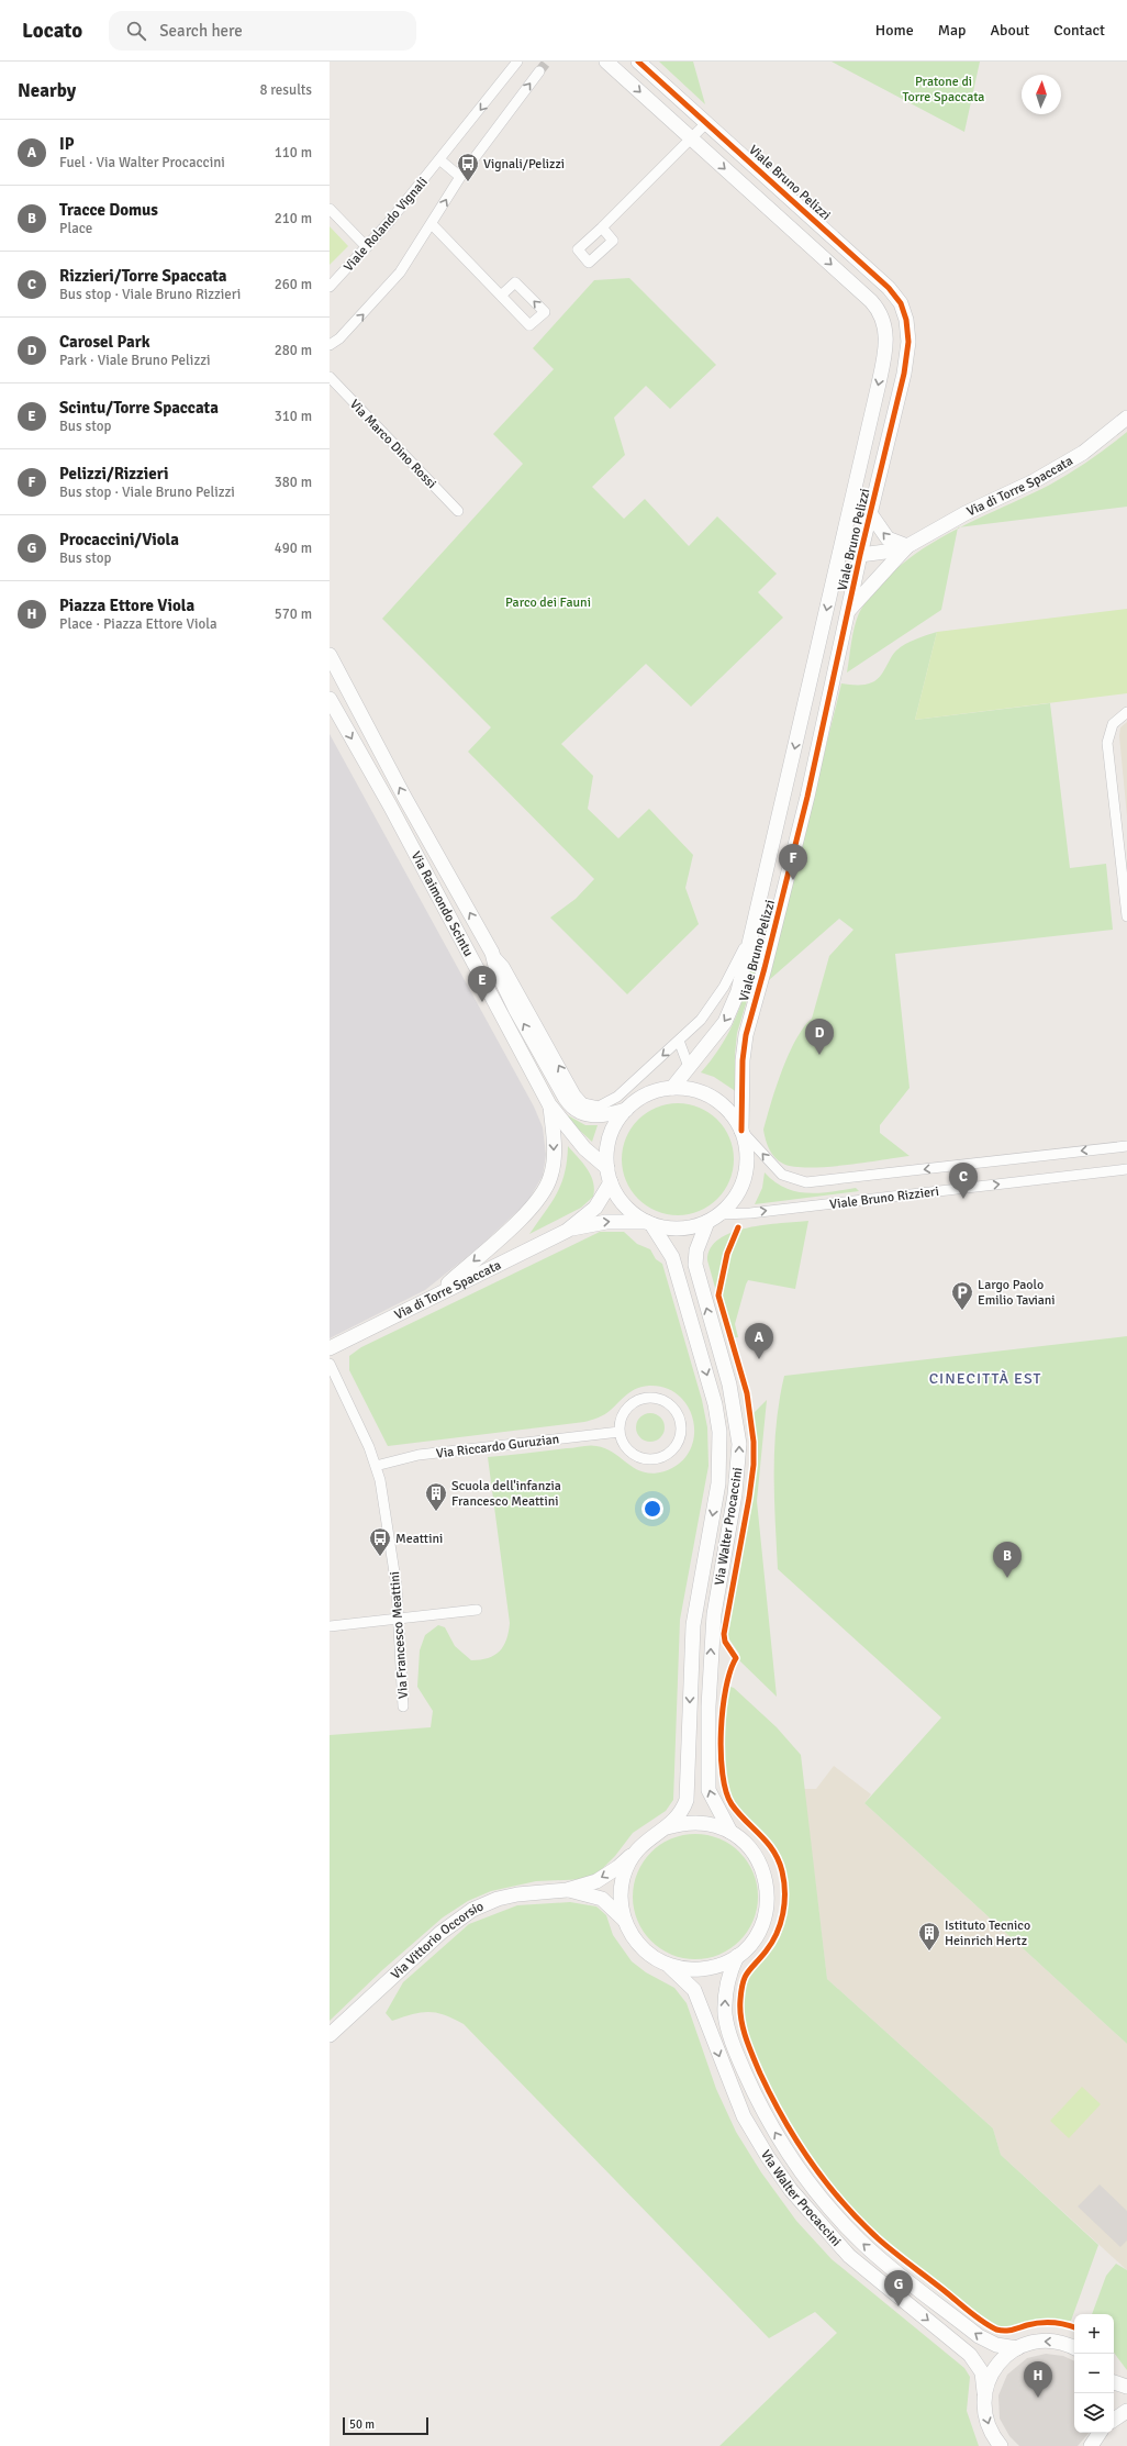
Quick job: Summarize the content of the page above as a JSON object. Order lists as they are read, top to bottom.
{
  "streets": {
    "street": [
      "Viale Bruno Pelizzi",
      "Viale Rolando Vignali",
      "Via Marco Dino Rossi",
      "Via di Torre Spaccata",
      "Via Raimondo Scintu",
      "Viale Bruno Rizzieri",
      "Via Riccardo Guruzian",
      "Via Walter Procaccini",
      "Via Francesco Meattini",
      "Via Vittorio Occorsio"
    ]
  },
  "crossings": [
    ["Viale Bruno Pelizzi", "Via di Torre Spaccata"],
    ["Viale Bruno Pelizzi", "Via Raimondo Scintu"],
    ["Viale Bruno Pelizzi", "Viale Bruno Rizzieri"],
    ["Viale Bruno Pelizzi", "Via Walter Procaccini"],
    ["Via di Torre Spaccata", "Via Raimondo Scintu"],
    ["Via di Torre Spaccata", "Viale Bruno Rizzieri"],
    ["Via di Torre Spaccata", "Via Walter Procaccini"],
    ["Via Raimondo Scintu", "Viale Bruno Rizzieri"],
    ["Via Raimondo Scintu", "Via Walter Procaccini"],
    ["Viale Bruno Rizzieri", "Via Walter Procaccini"],
    ["Via Riccardo Guruzian", "Via Francesco Meattini"],
    ["Via Walter Procaccini", "Via Vittorio Occorsio"]
  ],
  "districts": ["CINECITTÀ EST"],
  "parks": ["Pratone di Torre Spaccata", "Parco dei Fauni"],
  "places": {
    "bus stop": ["Vignali/Pelizzi", "Meattini"],
    "parking": ["Largo Paolo Emilio Taviani"],
    "building": ["Scuola dell'infanzia Francesco Meattini", "Istituto Tecnico Heinrich Hertz"]
  },
  "scale_bar": "50 m",
  "north": "top",
  "page": {
    "header": "Locato",
    "search": "Search here",
    "nav": [
      "Home",
      "Map",
      "About",
      "Contact"
    ],
    "heading": ["Nearby", "8 results"],
    "list": [
      {
        "mark": "A",
        "name": "IP",
        "note": "Fuel · Via Walter Procaccini",
        "value": "110 m"
      },
      {
        "mark": "B",
        "name": "Tracce Domus",
        "note": "Place",
        "value": "210 m"
      },
      {
        "mark": "C",
        "name": "Rizzieri/Torre Spaccata",
        "note": "Bus stop · Viale Bruno Rizzieri",
        "value": "260 m"
      },
      {
        "mark": "D",
        "name": "Carosel Park",
        "note": "Park · Viale Bruno Pelizzi",
        "value": "280 m"
      },
      {
        "mark": "E",
        "name": "Scintu/Torre Spaccata",
        "note": "Bus stop",
        "value": "310 m"
      },
      {
        "mark": "F",
        "name": "Pelizzi/Rizzieri",
        "note": "Bus stop · Viale Bruno Pelizzi",
        "value": "380 m"
      },
      {
        "mark": "G",
        "name": "Procaccini/Viola",
        "note": "Bus stop",
        "value": "490 m"
      },
      {
        "mark": "H",
        "name": "Piazza Ettore Viola",
        "note": "Place · Piazza Ettore Viola",
        "value": "570 m"
      }
    ],
    "pins": [
      "F",
      "E",
      "D",
      "C",
      "A",
      "B",
      "G",
      "H"
    ],
    "map_buttons": ["+", "−"],
    "scale": "50 m"
  }
}
